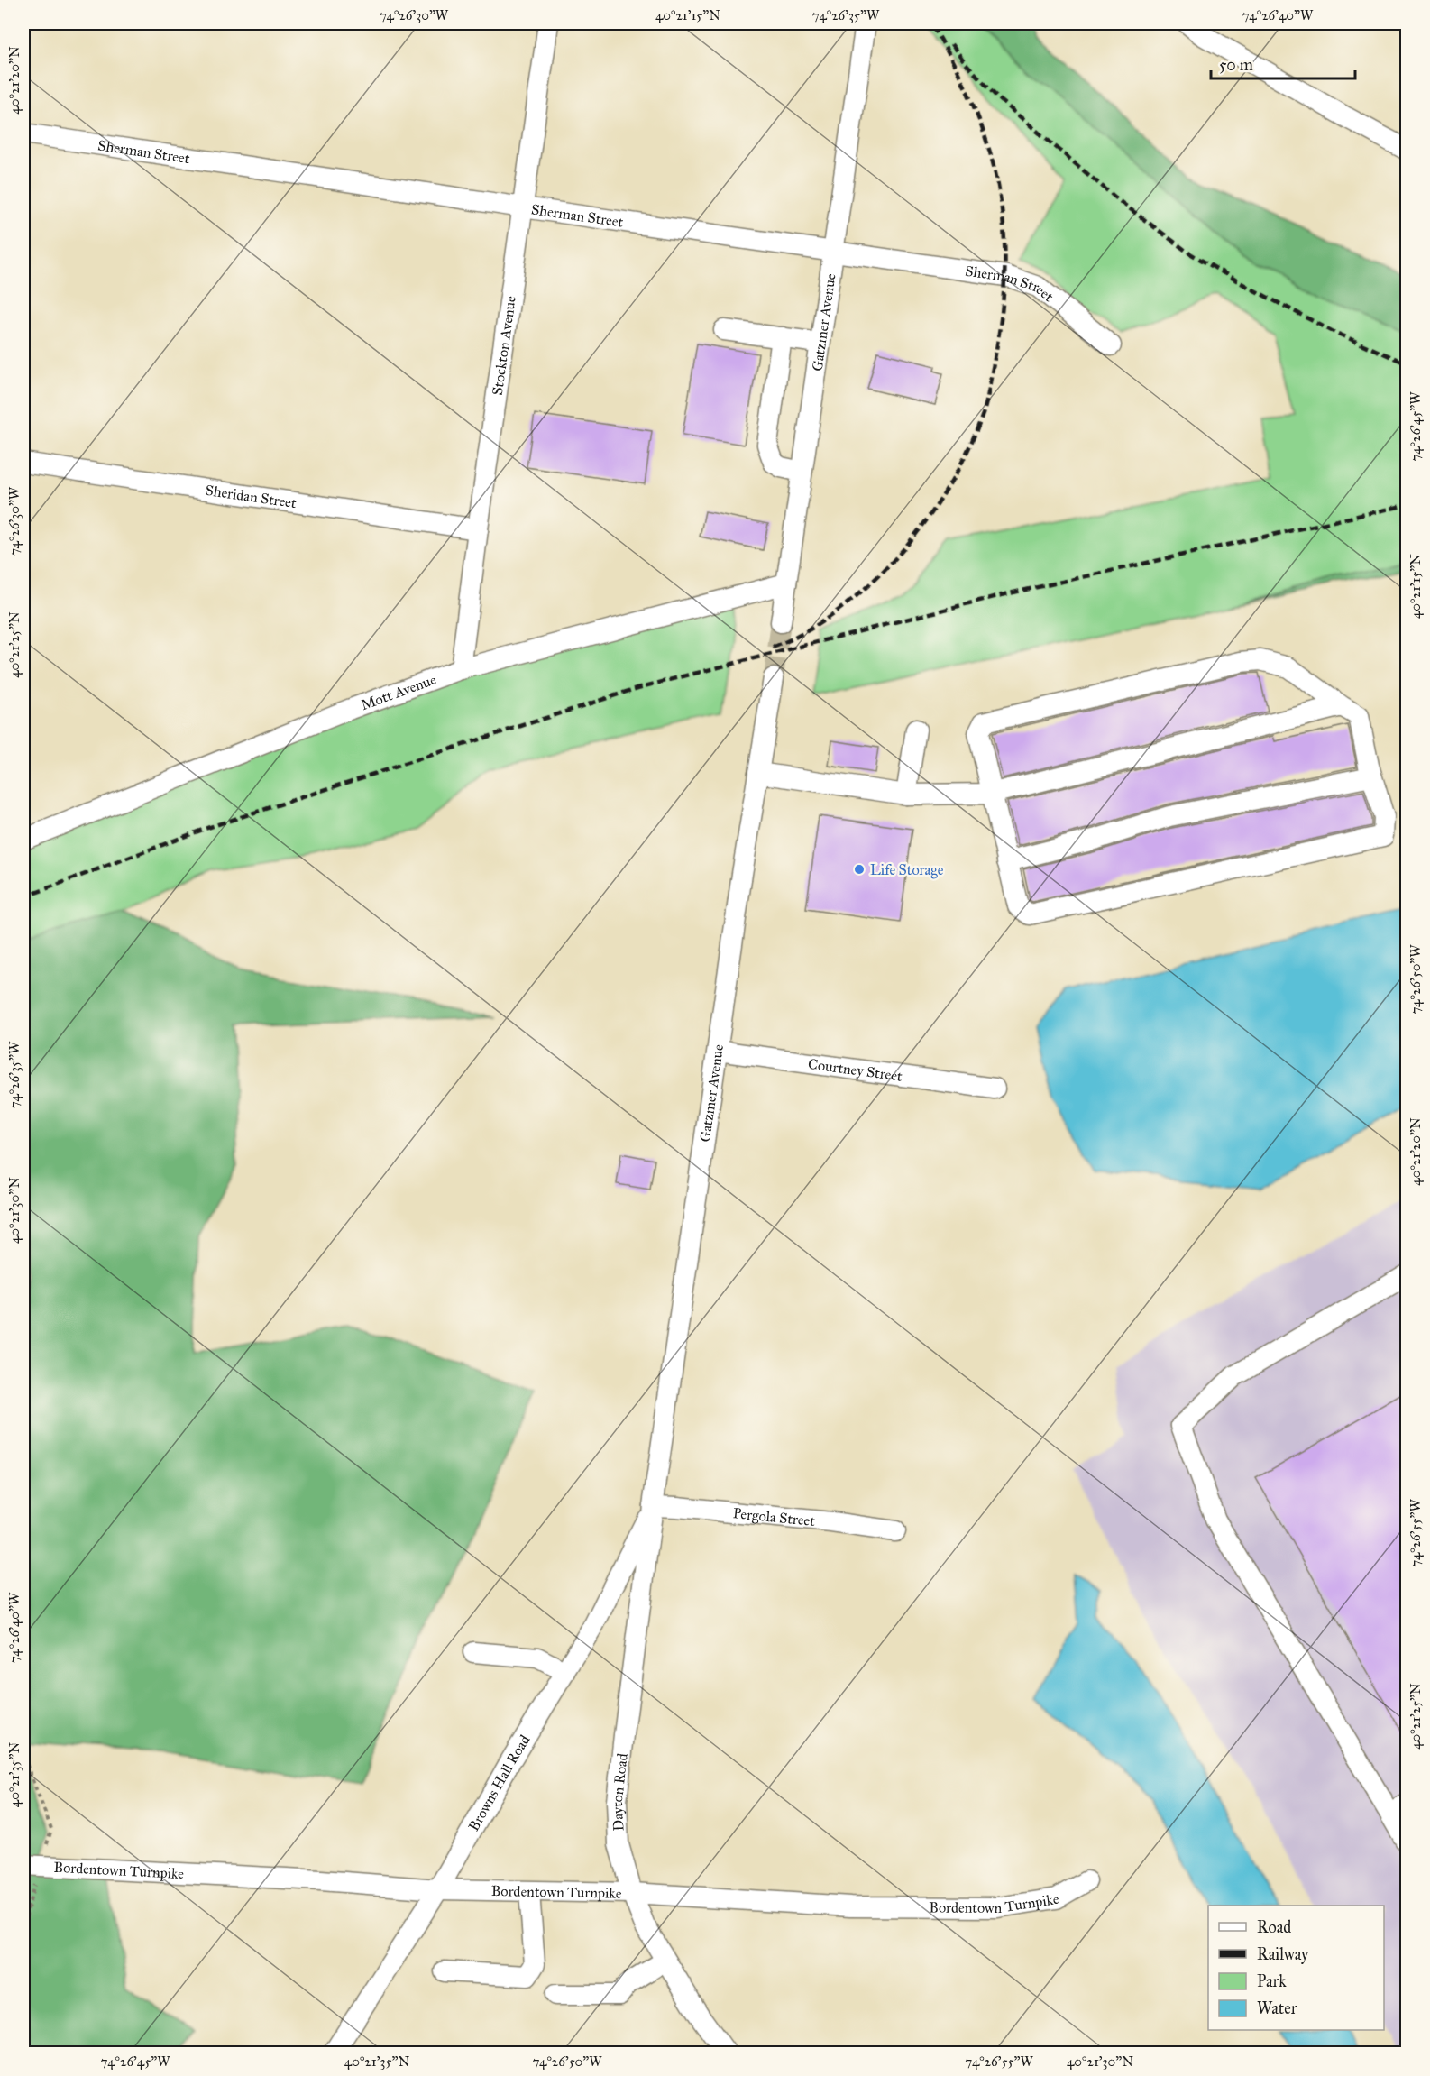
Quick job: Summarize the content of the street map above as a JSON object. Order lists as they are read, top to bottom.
{
  "streets": {
    "street": [
      "Sherman Street",
      "Gatzmer Avenue",
      "Stockton Avenue",
      "Sheridan Street",
      "Mott Avenue",
      "Courtney Street",
      "Pergola Street",
      "Browns Hall Road",
      "Dayton Road",
      "Bordentown Turnpike"
    ]
  },
  "crossings": [
    ["Sherman Street", "Gatzmer Avenue"],
    ["Sherman Street", "Stockton Avenue"],
    ["Gatzmer Avenue", "Mott Avenue"],
    ["Gatzmer Avenue", "Courtney Street"],
    ["Gatzmer Avenue", "Pergola Street"],
    ["Gatzmer Avenue", "Browns Hall Road"],
    ["Gatzmer Avenue", "Dayton Road"],
    ["Stockton Avenue", "Sheridan Street"],
    ["Stockton Avenue", "Mott Avenue"],
    ["Pergola Street", "Browns Hall Road"],
    ["Pergola Street", "Dayton Road"],
    ["Browns Hall Road", "Dayton Road"],
    ["Browns Hall Road", "Bordentown Turnpike"],
    ["Dayton Road", "Bordentown Turnpike"]
  ],
  "places": ["Life Storage"],
  "legend": [
    "Road",
    "Railway",
    "Park",
    "Water"
  ],
  "scale_bar": "50 m",
  "coordinates": [
    "74°26'30\"W",
    "40°21'15\"N",
    "74°26'35\"W",
    "74°26'40\"W",
    "40°21'20\"N",
    "74°26'45\"W",
    "40°21'25\"N",
    "74°26'50\"W",
    "40°21'30\"N",
    "74°26'55\"W",
    "40°21'35\"N"
  ]
}
